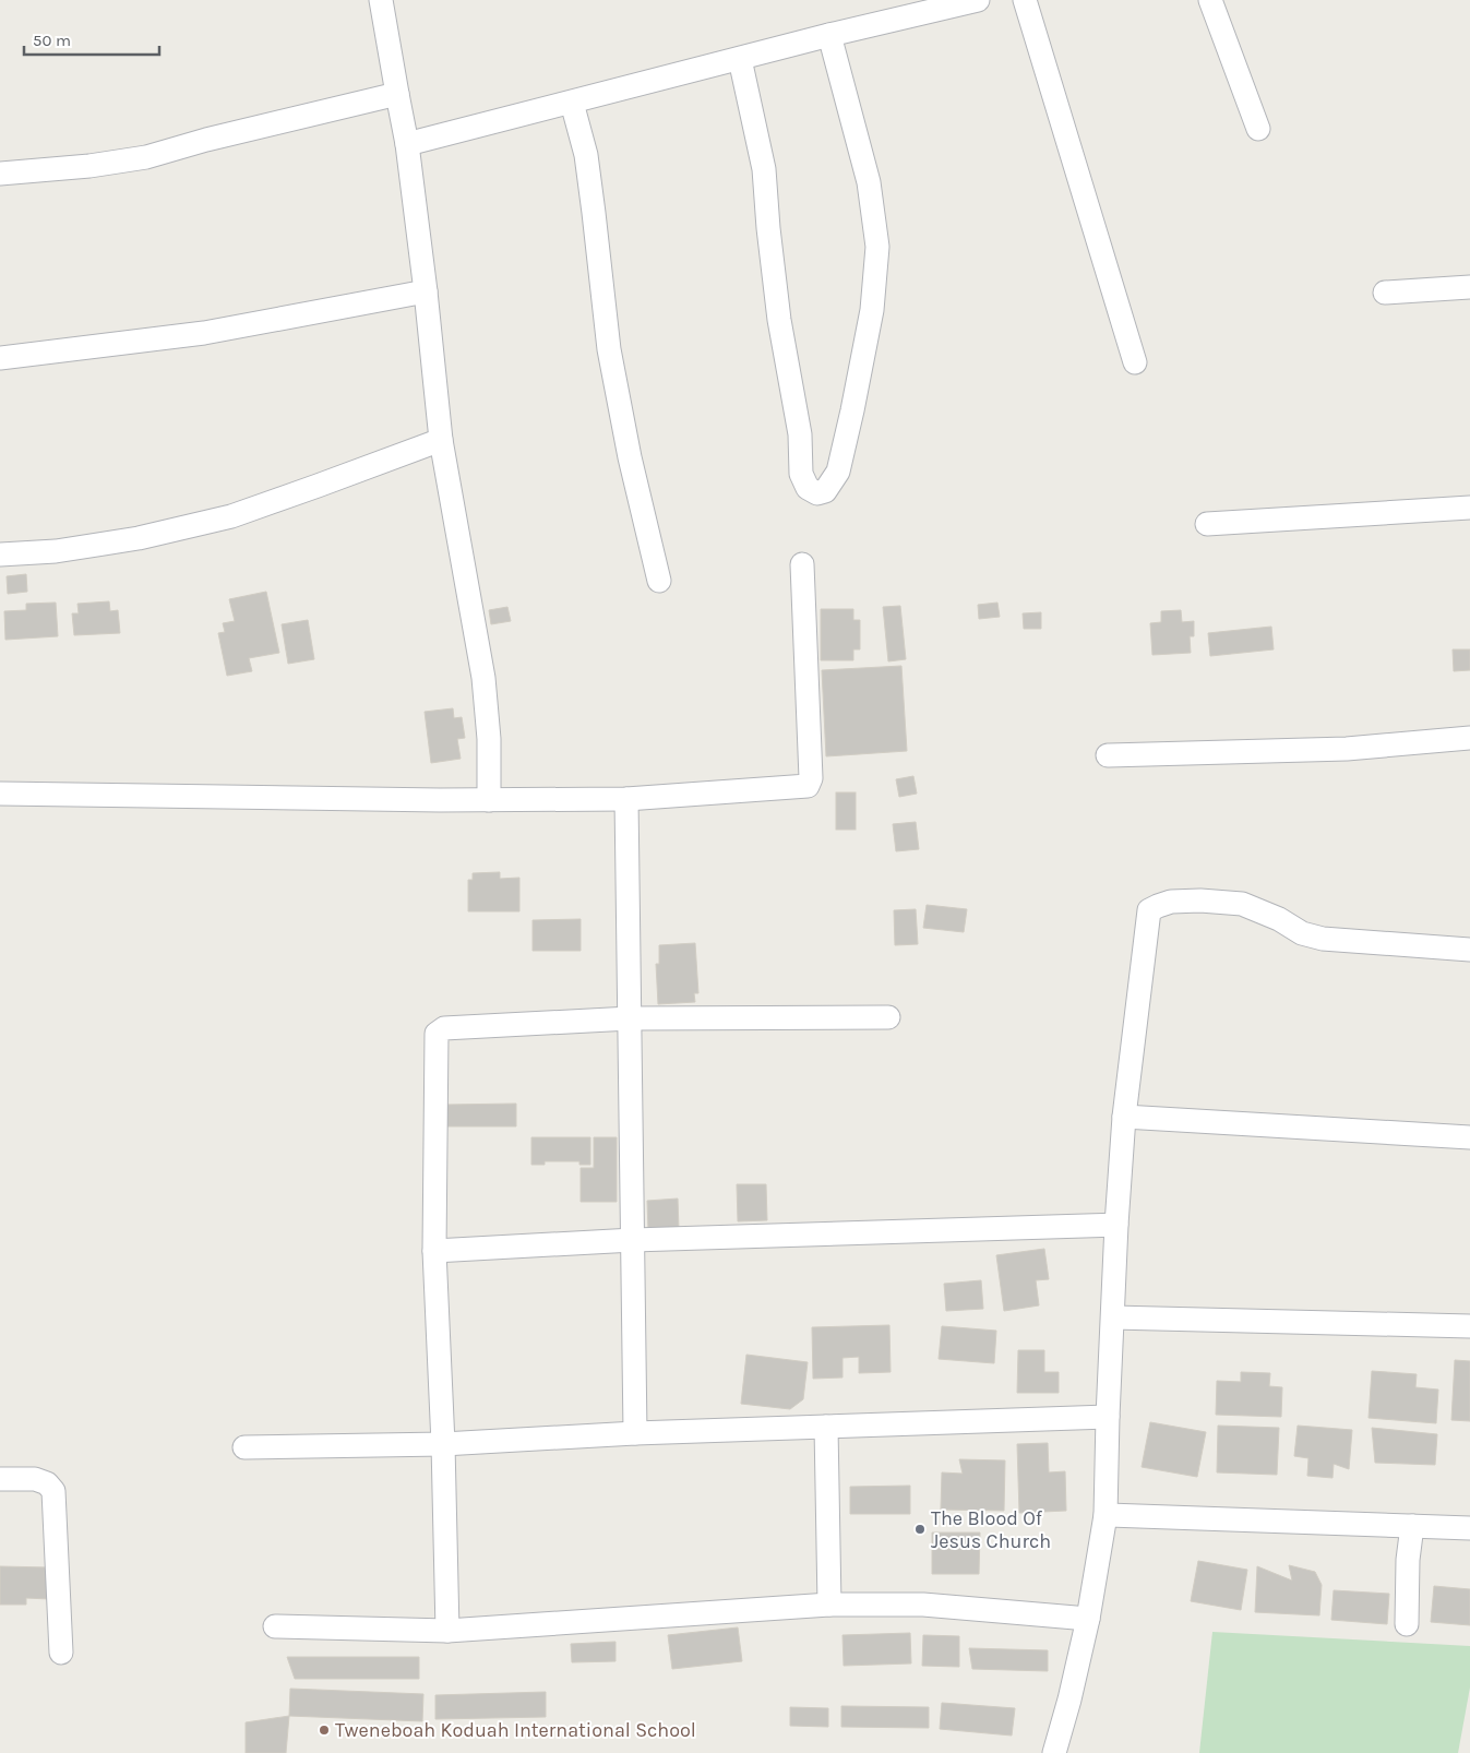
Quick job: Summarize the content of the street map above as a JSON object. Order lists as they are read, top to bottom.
{
  "places": ["The Blood Of Jesus Church", "Tweneboah Koduah International School"],
  "scale_bar": "50 m"
}
